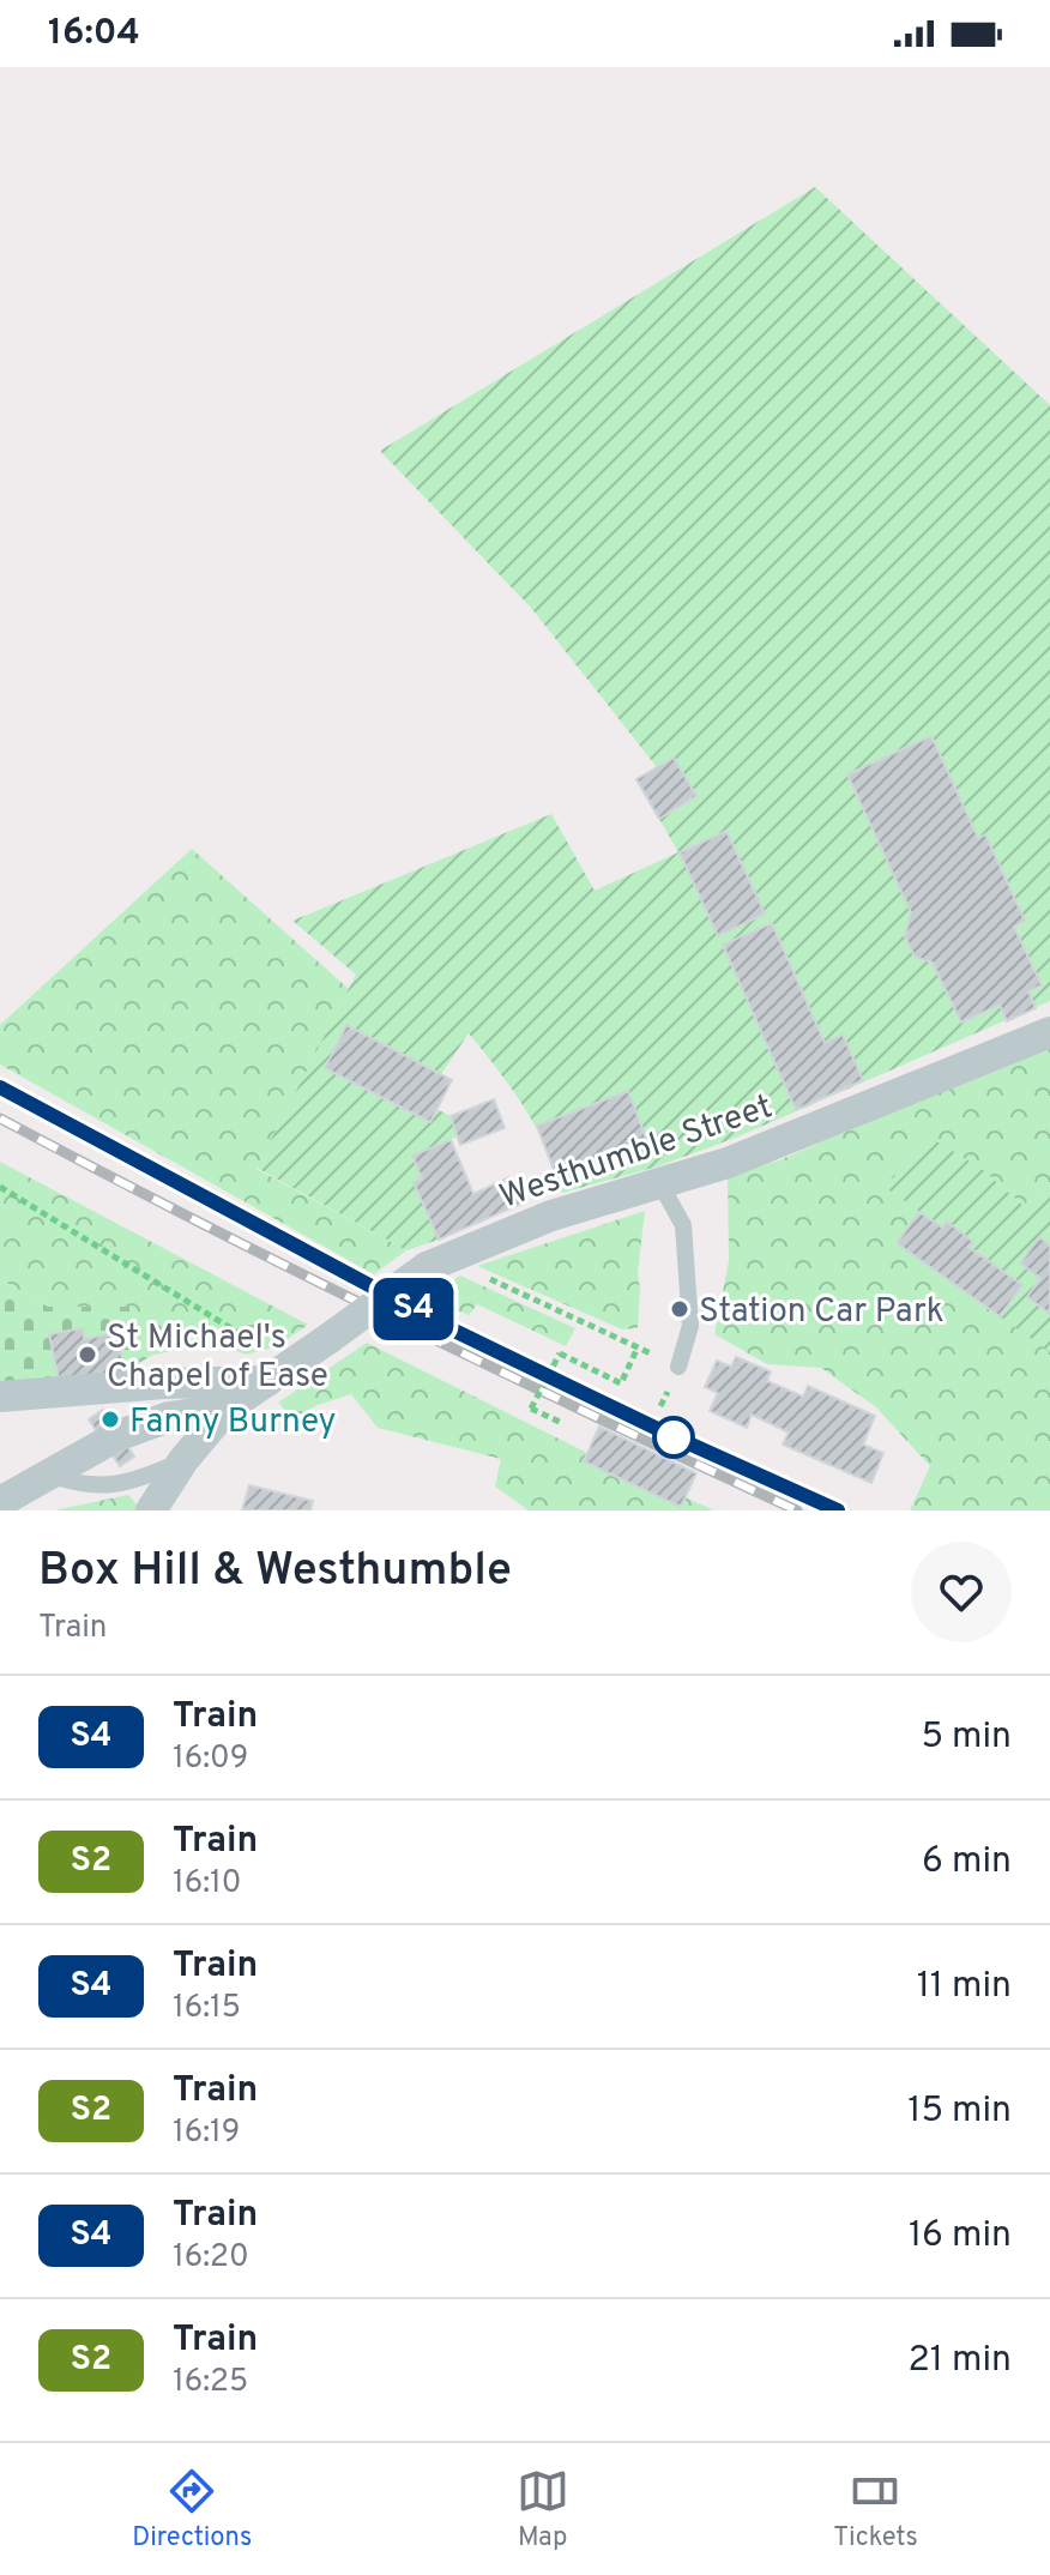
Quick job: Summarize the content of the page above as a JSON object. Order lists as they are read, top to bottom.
{
  "streets": {
    "street": ["Westhumble Street"]
  },
  "places": ["Station Car Park", "St Michael's Chapel of Ease", "Fanny Burney"],
  "page": {
    "status": "16:04",
    "on_map": "S4",
    "heading": ["Box Hill & Westhumble", "Train"],
    "list": [
      {
        "mark": "S4",
        "name": "Train",
        "note": "16:09",
        "value": "5 min"
      },
      {
        "mark": "S2",
        "name": "Train",
        "note": "16:10",
        "value": "6 min"
      },
      {
        "mark": "S4",
        "name": "Train",
        "note": "16:15",
        "value": "11 min"
      },
      {
        "mark": "S2",
        "name": "Train",
        "note": "16:19",
        "value": "15 min"
      },
      {
        "mark": "S4",
        "name": "Train",
        "note": "16:20",
        "value": "16 min"
      },
      {
        "mark": "S2",
        "name": "Train",
        "note": "16:25",
        "value": "21 min"
      }
    ],
    "tabs": ["Directions", "Map", "Tickets"]
  }
}
